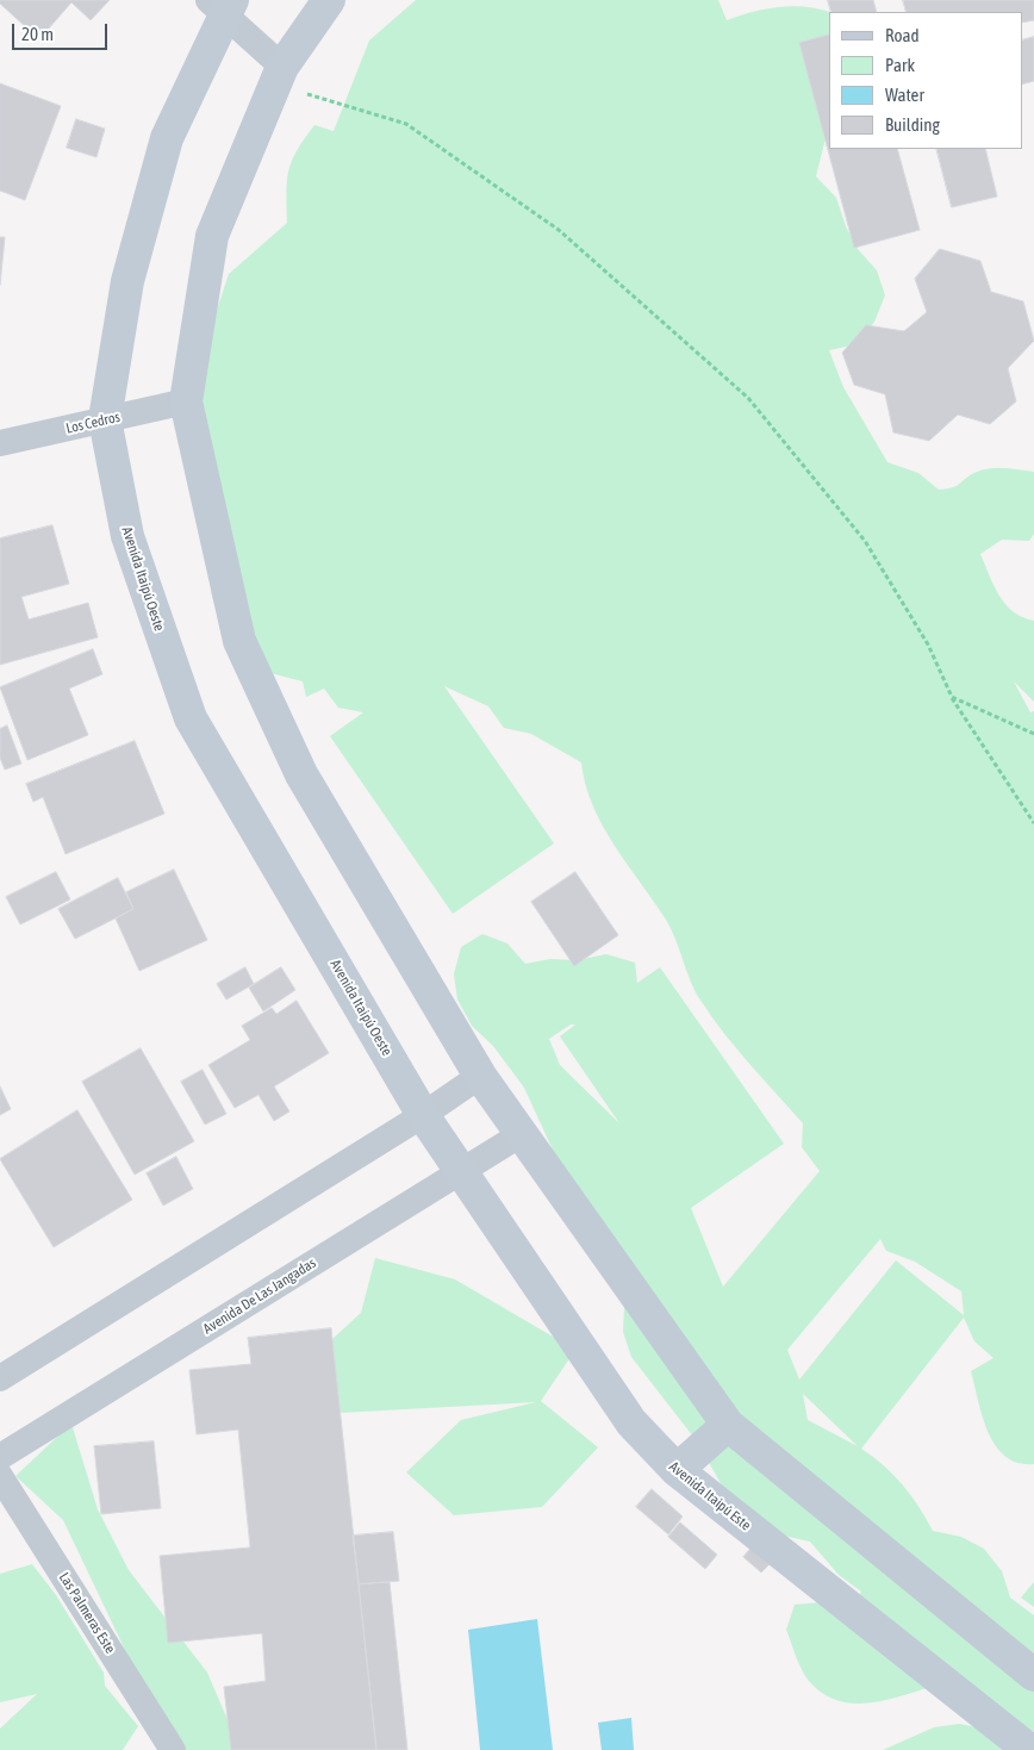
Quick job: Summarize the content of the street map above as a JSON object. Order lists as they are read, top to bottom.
{
  "streets": {
    "street": [
      "Los Cedros",
      "Avenida Itaipú Oeste",
      "Avenida De Las Jangadas",
      "Avenida Itaipú Este",
      "Las Palmeras Este"
    ]
  },
  "crossings": [
    ["Los Cedros", "Avenida Itaipú Oeste"],
    ["Avenida Itaipú Oeste", "Avenida Itaipú Este"],
    ["Avenida De Las Jangadas", "Avenida Itaipú Este"]
  ],
  "legend": [
    "Road",
    "Park",
    "Water",
    "Building"
  ],
  "scale_bar": "20 m"
}
